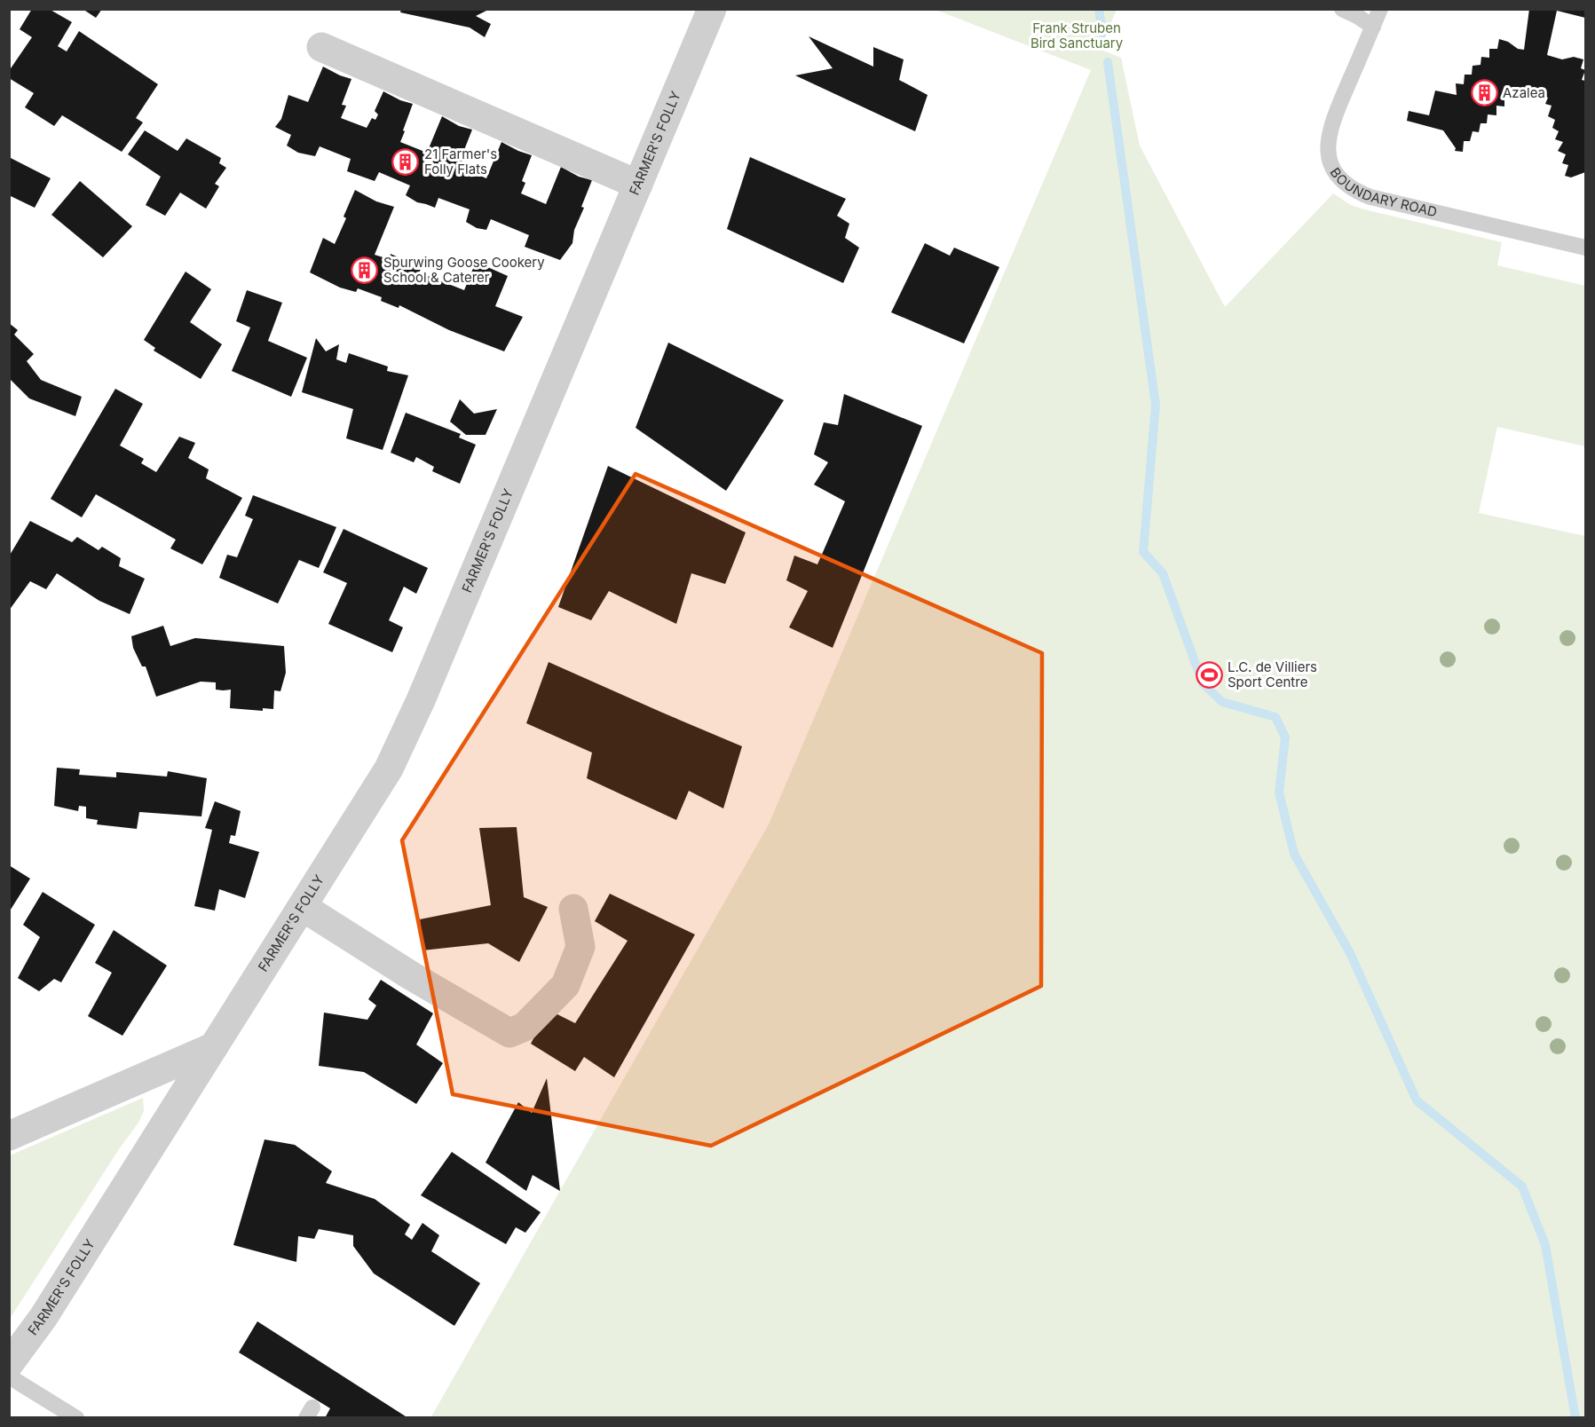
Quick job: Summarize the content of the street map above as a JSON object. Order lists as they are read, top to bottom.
{
  "streets": {
    "street": ["FARMER'S FOLLY"],
    "lane": ["BOUNDARY ROAD"]
  },
  "parks": ["Frank Struben Bird Sanctuary"],
  "places": {
    "building": ["Azalea", "21 Farmer's Folly Flats", "Spurwing Goose Cookery School & Caterer"],
    "sports": ["L.C. de Villiers Sport Centre"]
  }
}
